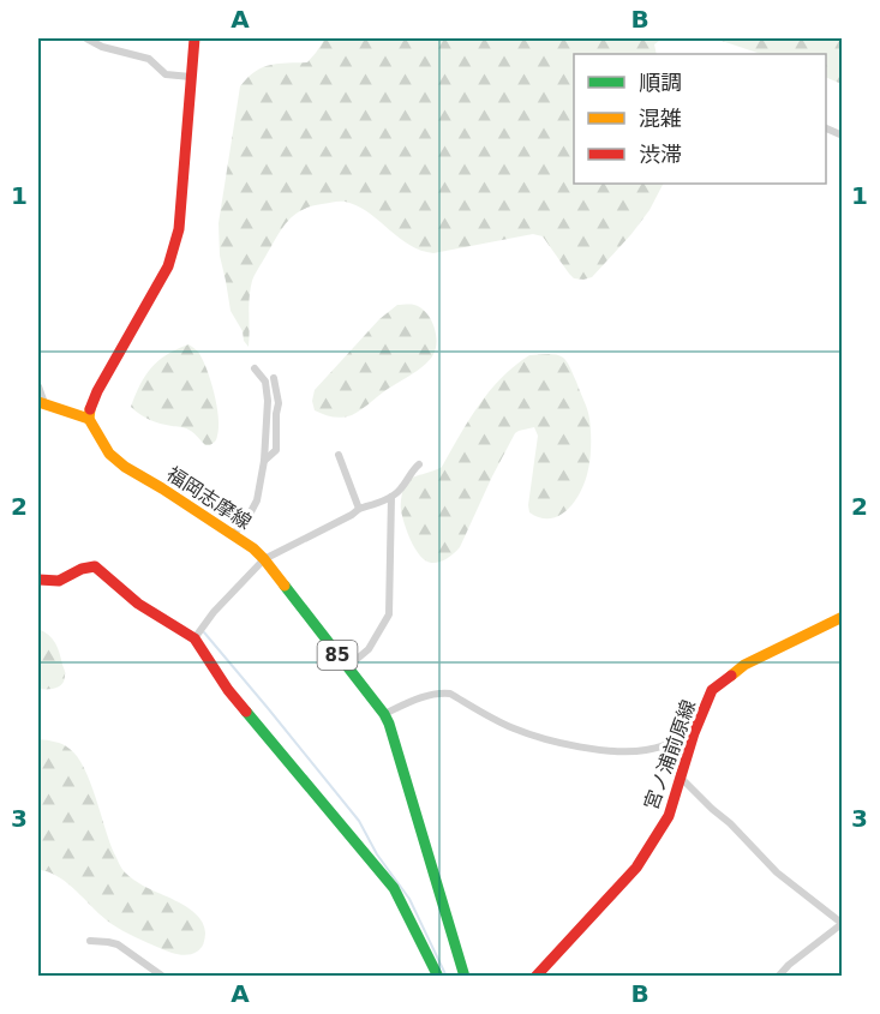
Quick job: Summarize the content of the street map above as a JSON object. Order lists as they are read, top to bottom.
{
  "streets": {
    "main road": ["福岡志摩線", "85", "宮ノ浦前原線"]
  },
  "legend": ["順調", "混雑", "渋滞"],
  "grid": {
    "columns": ["A", "B"],
    "rows": ["1", "2", "3"]
  }
}
